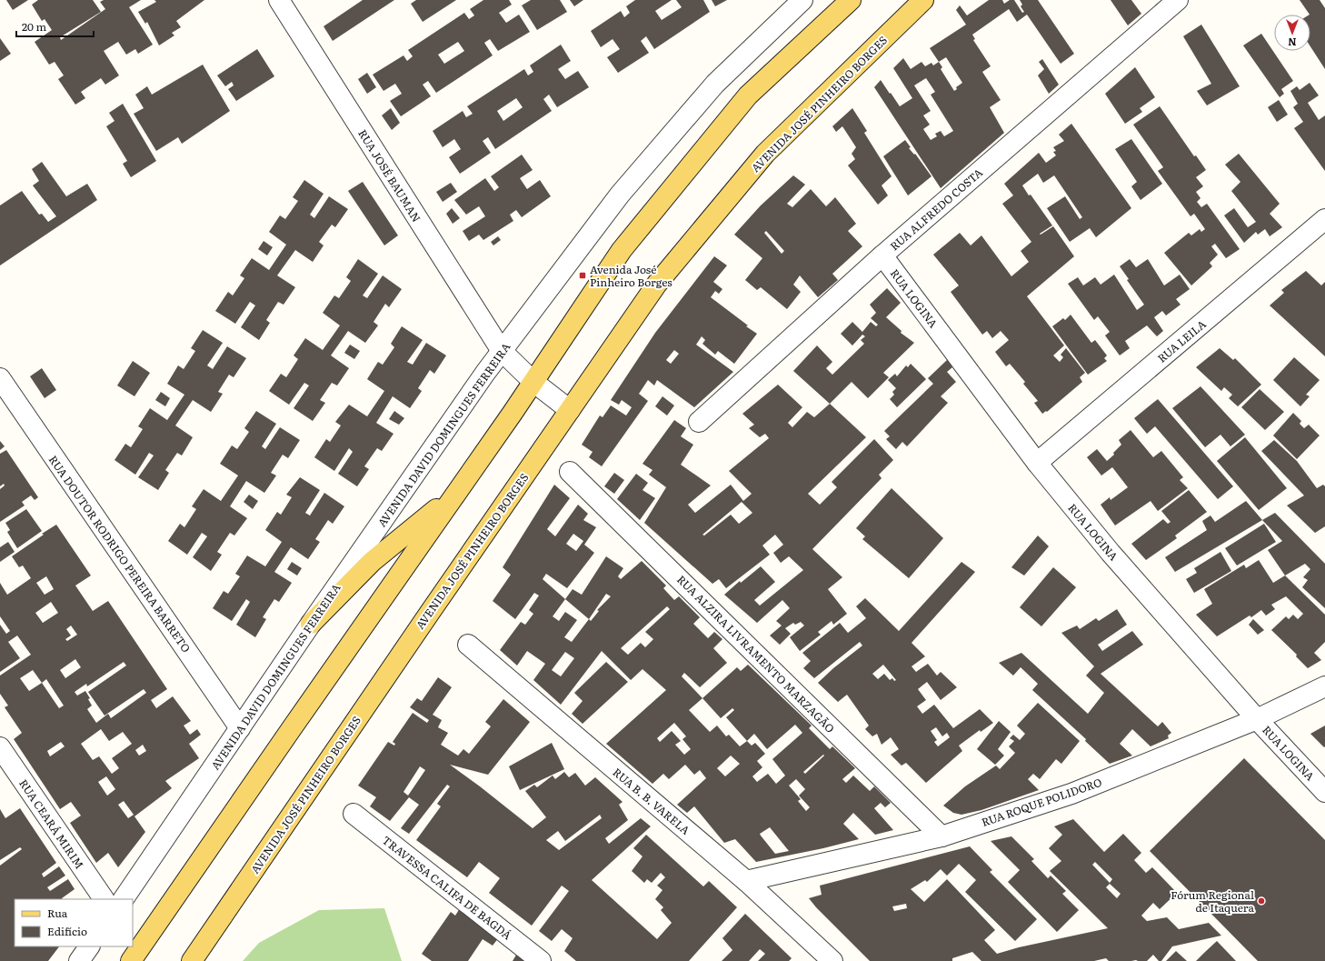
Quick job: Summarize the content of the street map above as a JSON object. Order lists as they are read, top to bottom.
{
  "streets": {
    "main road": ["AVENIDA JOSÉ PINHEIRO BORGES"],
    "street": [
      "RUA JOSÉ BAUMAN",
      "RUA ALFREDO COSTA",
      "RUA LOGINA",
      "RUA LEILA",
      "AVENIDA DAVID DOMINGUES FERREIRA",
      "RUA DOUTOR RODRIGO PEREIRA BARRETO",
      "RUA ALZIRA LIVRAMENTO MARZAGÃO",
      "RUA B. B. VARELA",
      "RUA ROQUE POLIDORO",
      "RUA CEARÁ MIRIM",
      "TRAVESSA CALIFA DE BAGDÁ"
    ]
  },
  "crossings": [
    ["AVENIDA JOSÉ PINHEIRO BORGES", "RUA JOSÉ BAUMAN"],
    ["RUA JOSÉ BAUMAN", "AVENIDA DAVID DOMINGUES FERREIRA"],
    ["RUA ALFREDO COSTA", "RUA LOGINA"],
    ["RUA LOGINA", "RUA LEILA"],
    ["RUA LOGINA", "RUA ROQUE POLIDORO"],
    ["AVENIDA DAVID DOMINGUES FERREIRA", "RUA DOUTOR RODRIGO PEREIRA BARRETO"],
    ["RUA ALZIRA LIVRAMENTO MARZAGÃO", "RUA ROQUE POLIDORO"],
    ["RUA B. B. VARELA", "RUA ROQUE POLIDORO"]
  ],
  "places": {
    "transit": ["Avenida José Pinheiro Borges"],
    "other": ["Fórum Regional de Itaquera"]
  },
  "legend": ["Rua", "Edifício"],
  "scale_bar": "20 m",
  "north": "bottom"
}
